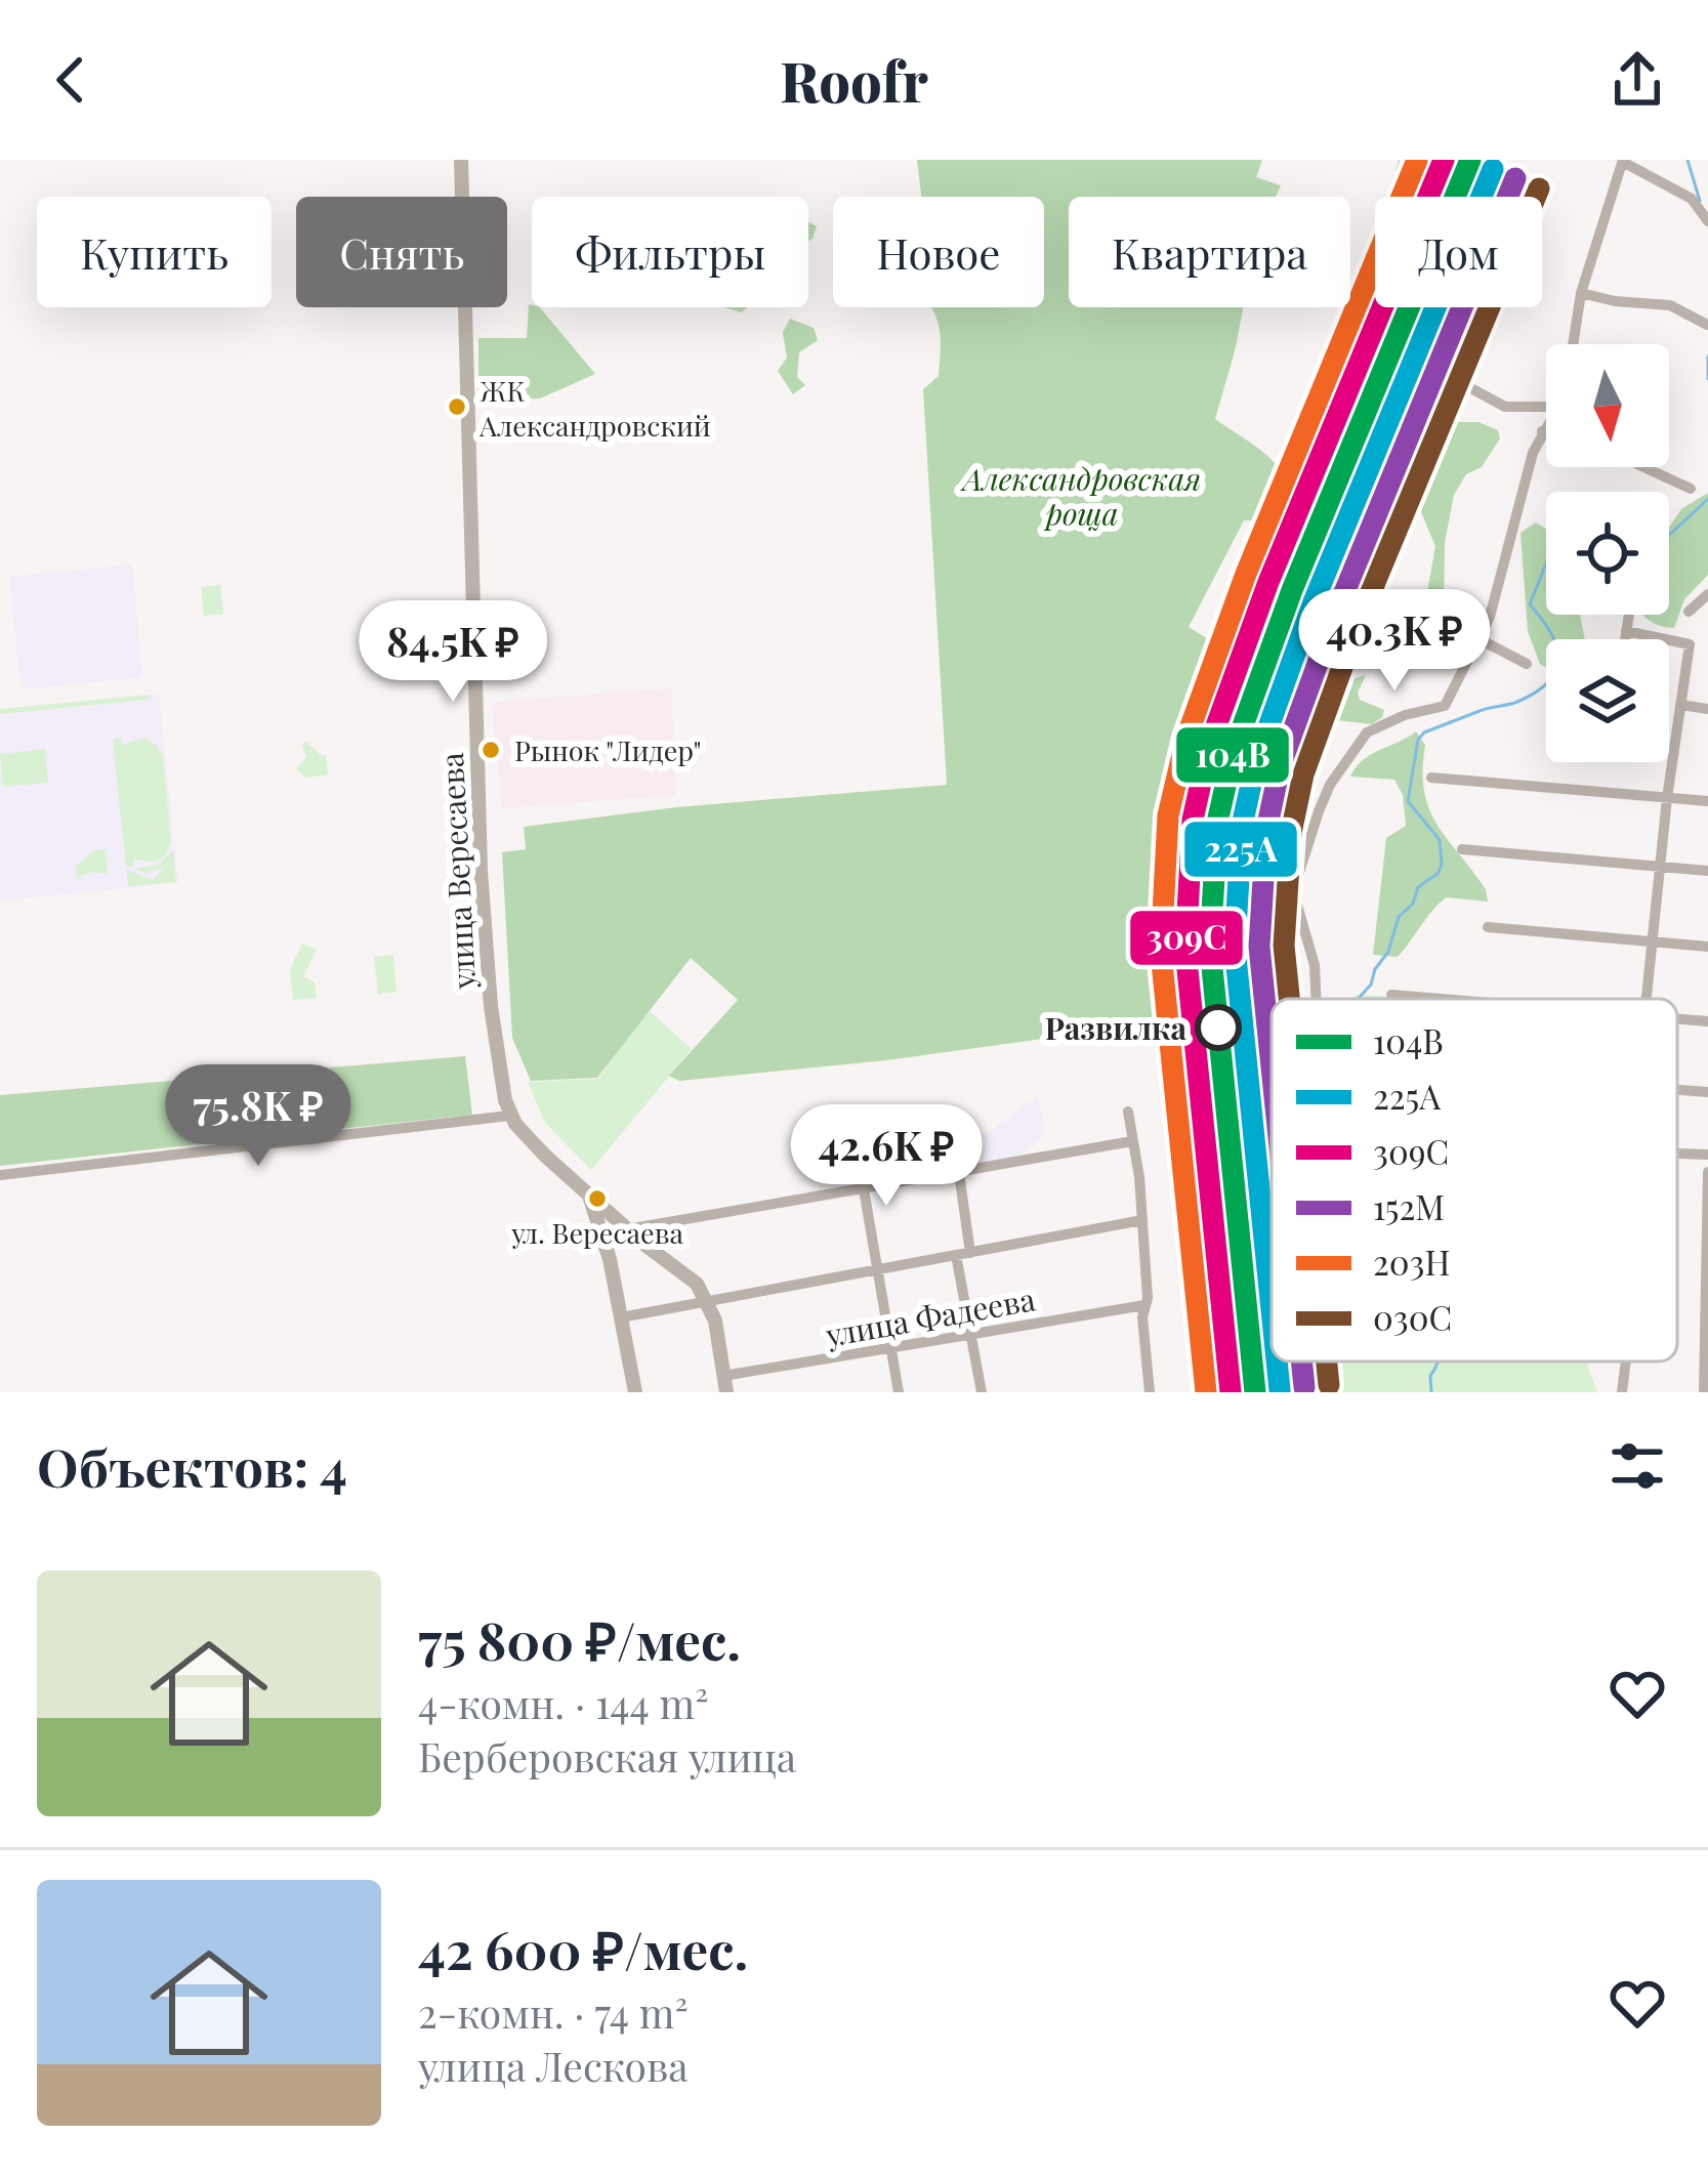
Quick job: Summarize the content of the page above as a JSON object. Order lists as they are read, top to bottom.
{
  "streets": {
    "main road": ["улица Вересаева"],
    "street": ["улица Фадеева"]
  },
  "parks": ["Александровская роща"],
  "places": [
    "ЖК Александровский",
    "Рынок \"Лидер\"",
    "Развилка",
    "ул. Вересаева"
  ],
  "lines": [
    "transit line 104В",
    "transit line 309С",
    "transit line 203Н",
    "transit line 225А",
    "transit line 152М",
    "transit line 030C"
  ],
  "legend": [
    "104В",
    "225А",
    "309С",
    "152М",
    "203Н",
    "030C"
  ],
  "north": "bottom",
  "page": {
    "header": "Roofr",
    "chip": [
      "Купить",
      "Снять",
      "Фильтры",
      "Новое",
      "Квартира",
      "Дом"
    ],
    "price": [
      "40.3K ₽",
      "84.5K ₽",
      "75.8K ₽",
      "42.6K ₽"
    ],
    "heading": "Объектов: 4",
    "list": [
      {
        "name": "75 800 ₽/мес.",
        "note": "4-комн. · 144 m² · Берберовская улица"
      },
      {
        "name": "42 600 ₽/мес.",
        "note": "2-комн. · 74 m² · улица Лескова"
      }
    ]
  }
}
